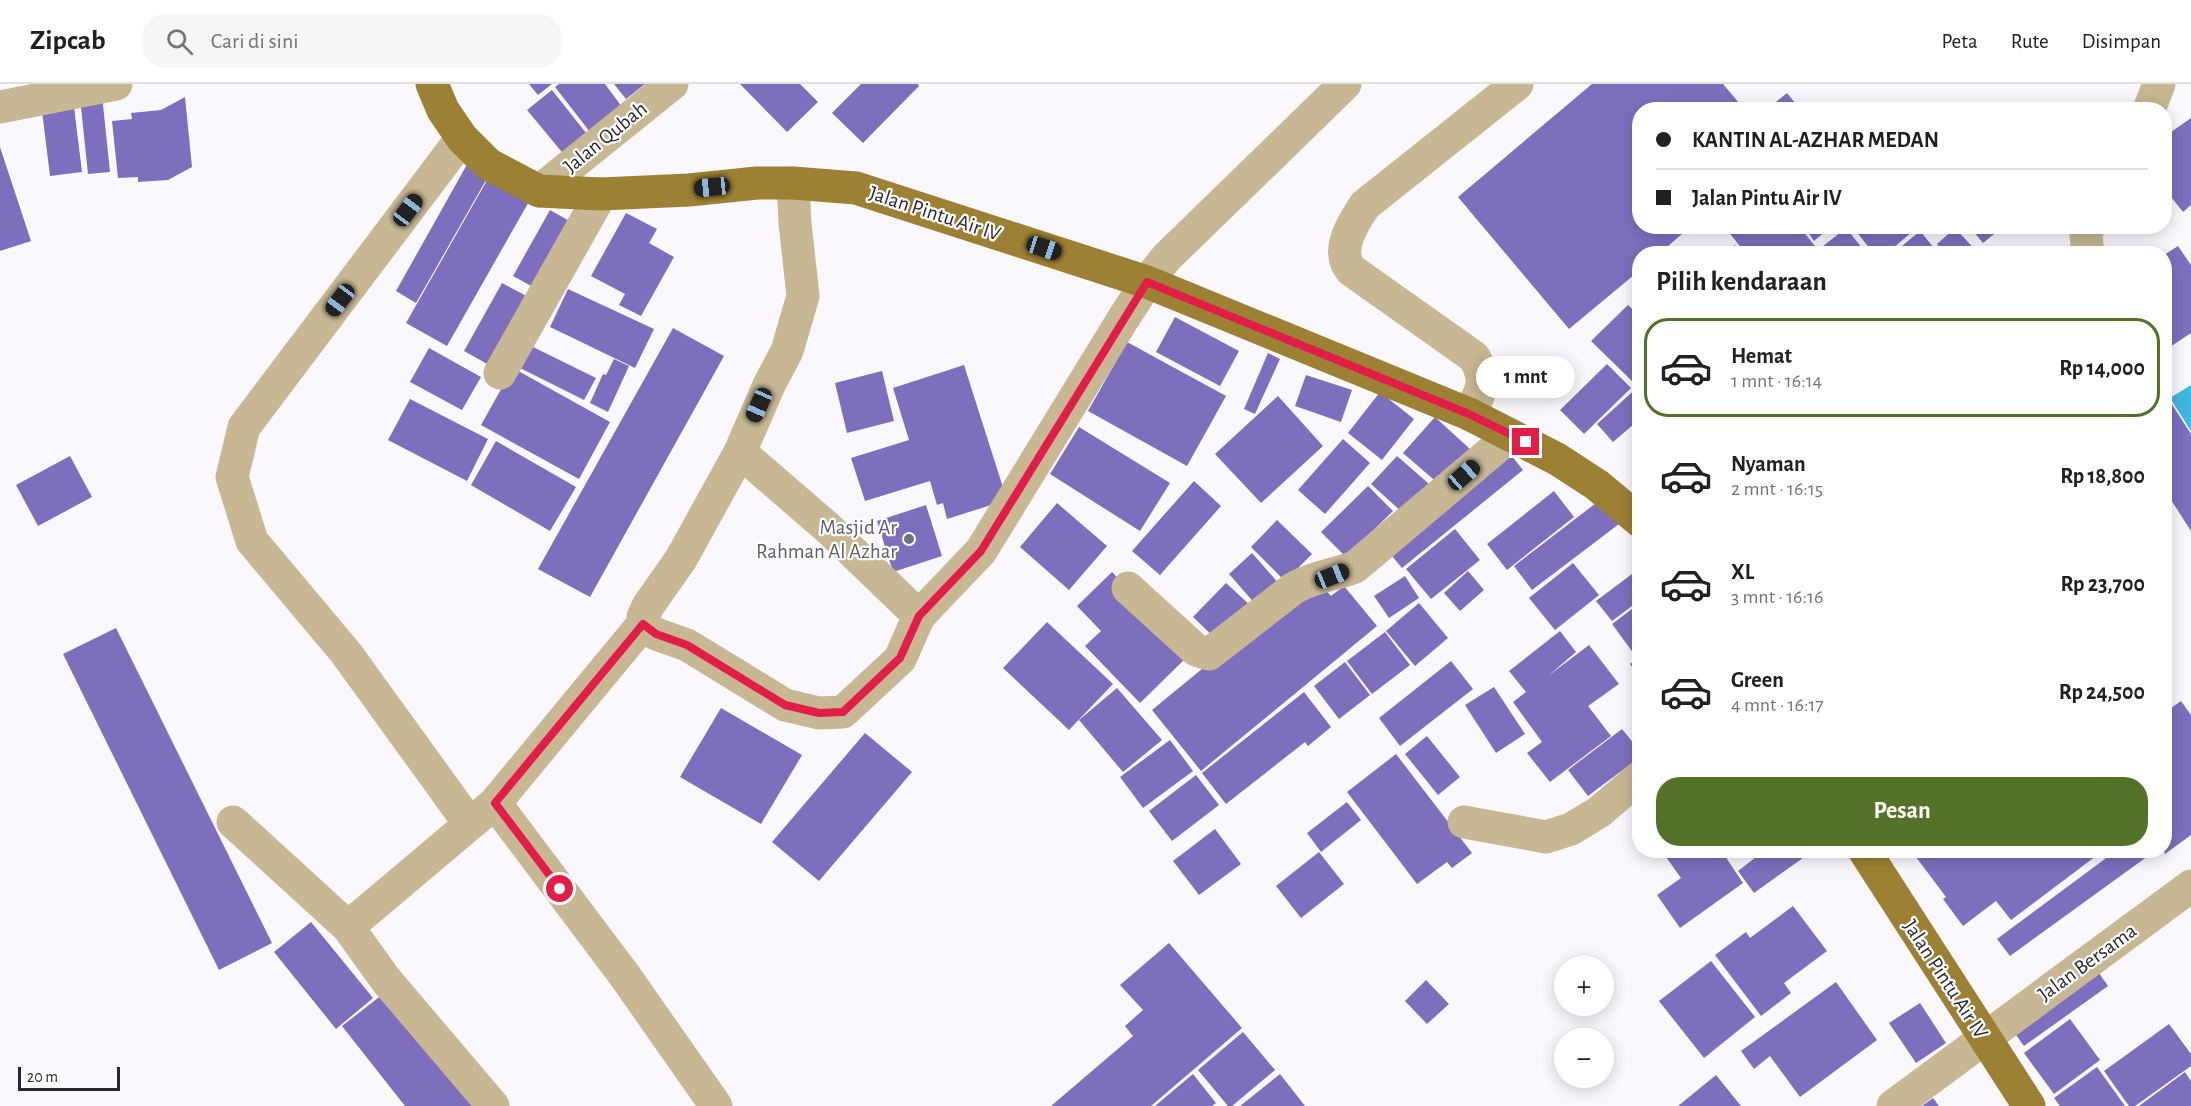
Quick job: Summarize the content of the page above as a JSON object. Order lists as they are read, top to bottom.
{
  "streets": {
    "main road": ["Jalan Pintu Air IV"],
    "street": ["Jalan Qubah", "Jalan Bersama"]
  },
  "crossings": [
    ["Jalan Qubah", "Jalan Pintu Air IV"],
    ["Jalan Pintu Air IV", "Jalan Bersama"]
  ],
  "places": ["Masjid Ar Rahman Al Azhar"],
  "scale_bar": "20 m",
  "page": {
    "header": "Zipcab",
    "search": "Cari di sini",
    "nav": ["Peta", "Rute", "Disimpan"],
    "banner": ["KANTIN AL-AZHAR MEDAN", "Jalan Pintu Air IV"],
    "heading": "Pilih kendaraan",
    "list": [
      {
        "name": "Hemat",
        "note": "1 mnt · 16:14",
        "value": "Rp 14,000"
      },
      {
        "name": "Nyaman",
        "note": "2 mnt · 16:15",
        "value": "Rp 18,800"
      },
      {
        "name": "XL",
        "note": "3 mnt · 16:16",
        "value": "Rp 23,700"
      },
      {
        "name": "Green",
        "note": "4 mnt · 16:17",
        "value": "Rp 24,500"
      }
    ],
    "bubble": "1 mnt",
    "buttons": "Pesan",
    "map_buttons": ["+", "−"],
    "scale": "20 m"
  }
}
